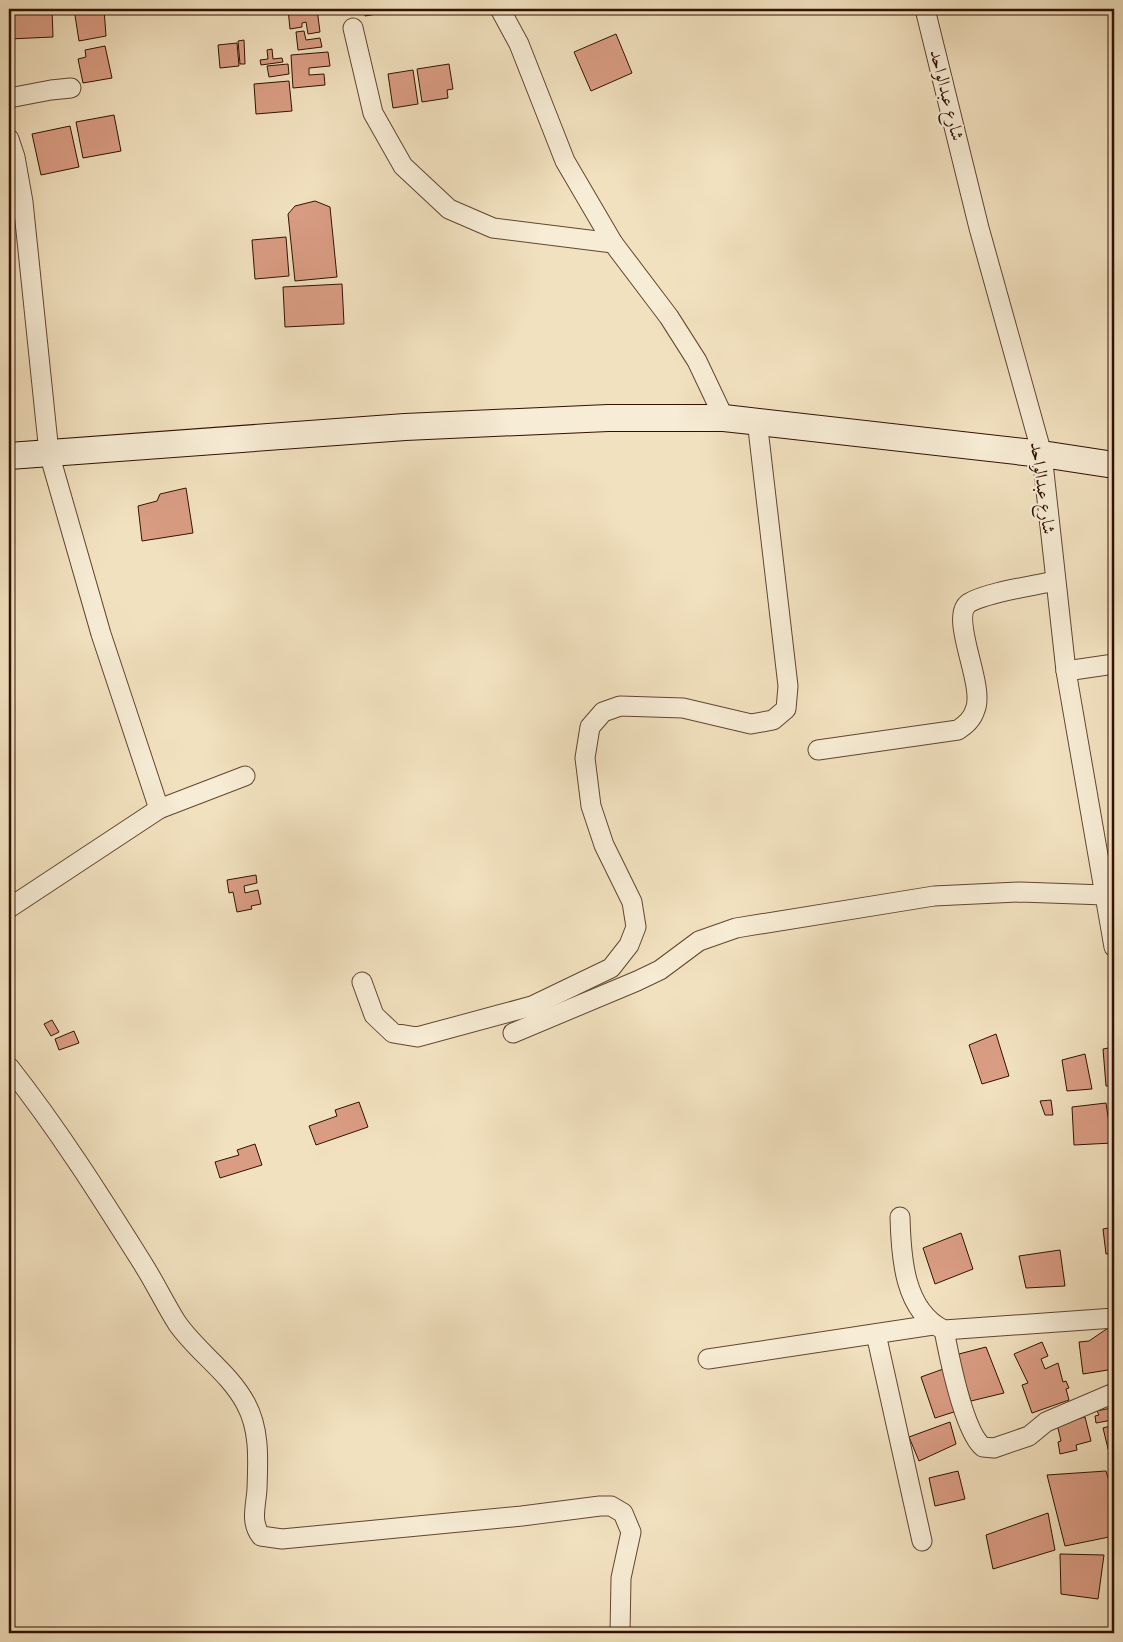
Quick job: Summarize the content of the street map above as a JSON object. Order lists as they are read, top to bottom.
{
  "streets": {
    "street": ["شارع عبدالواحد"]
  }
}
